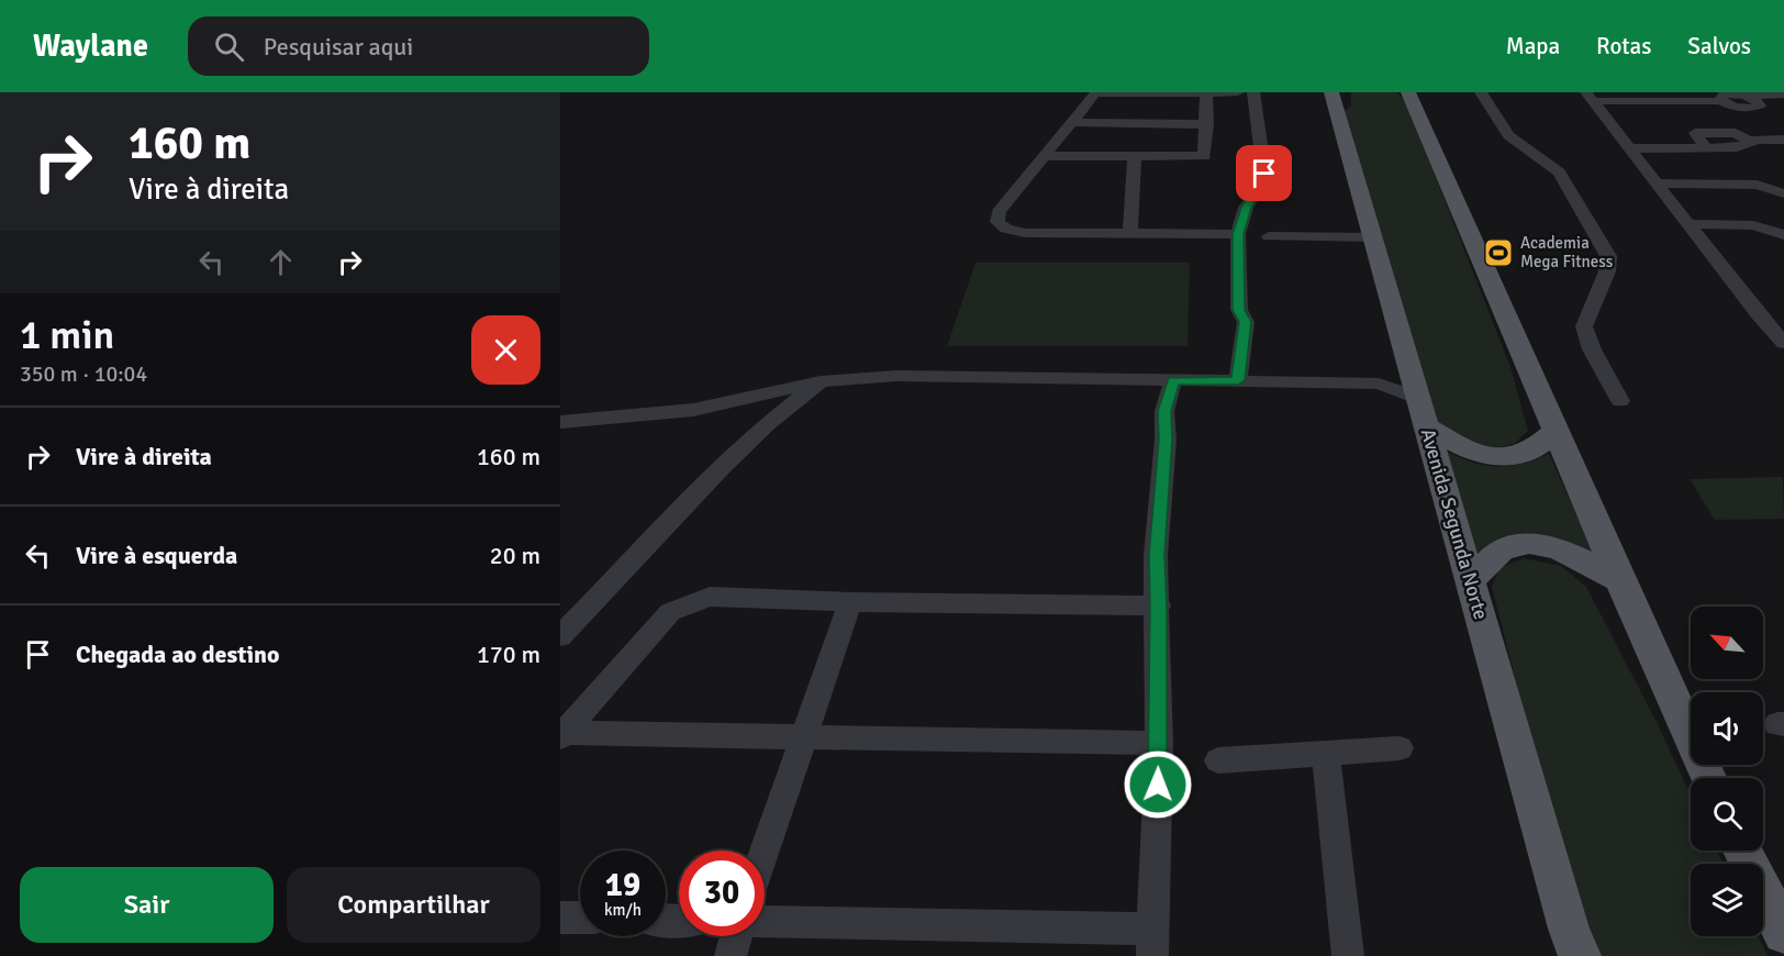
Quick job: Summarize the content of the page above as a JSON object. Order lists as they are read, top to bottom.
{
  "streets": {
    "main road": ["Avenida Segunda Norte"]
  },
  "places": {
    "sports": ["Academia Mega Fitness"]
  },
  "north": "top left",
  "page": {
    "header": "Waylane",
    "search": "Pesquisar aqui",
    "nav": ["Mapa", "Rotas", "Salvos"],
    "turn": ["160 m", "Vire à direita"],
    "heading": ["1 min", "350 m · 10:04"],
    "list": [
      {
        "name": "Vire à direita",
        "value": "160 m"
      },
      {
        "name": "Vire à esquerda",
        "value": "20 m"
      },
      {
        "name": "Chegada ao destino",
        "value": "170 m"
      }
    ],
    "speed": "19 km/h",
    "limit": "30",
    "buttons": ["Sair", "Compartilhar"]
  }
}
